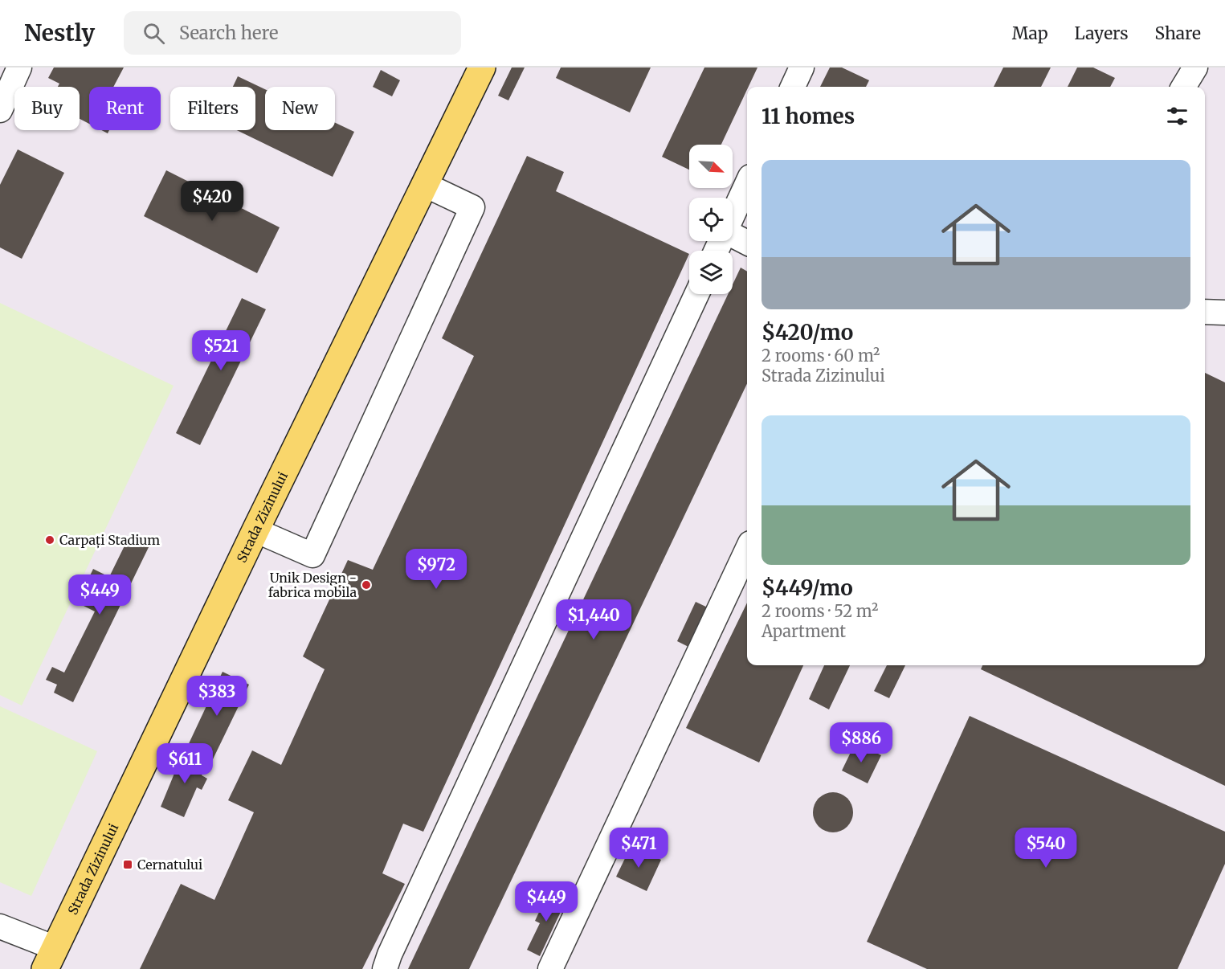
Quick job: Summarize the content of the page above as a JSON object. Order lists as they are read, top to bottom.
{
  "streets": {
    "main road": ["Strada Zizinului"]
  },
  "places": {
    "other": ["Carpați Stadium", "Unik Design - fabrica mobila"],
    "transit": ["Cernatului"]
  },
  "north": "bottom right",
  "page": {
    "header": "Nestly",
    "search": "Search here",
    "nav": ["Map", "Layers", "Share"],
    "chip": [
      "Buy",
      "Rent",
      "Filters",
      "New"
    ],
    "heading": "11 homes",
    "list": [
      {
        "name": "$420/mo",
        "note": "2 rooms · 60 m² · Strada Zizinului"
      },
      {
        "name": "$449/mo",
        "note": "2 rooms · 52 m² · Apartment"
      }
    ],
    "price": [
      "$420",
      "$521",
      "$972",
      "$449",
      "$1,440",
      "$383",
      "$886",
      "$611",
      "$471",
      "$540",
      "$449"
    ]
  }
}
